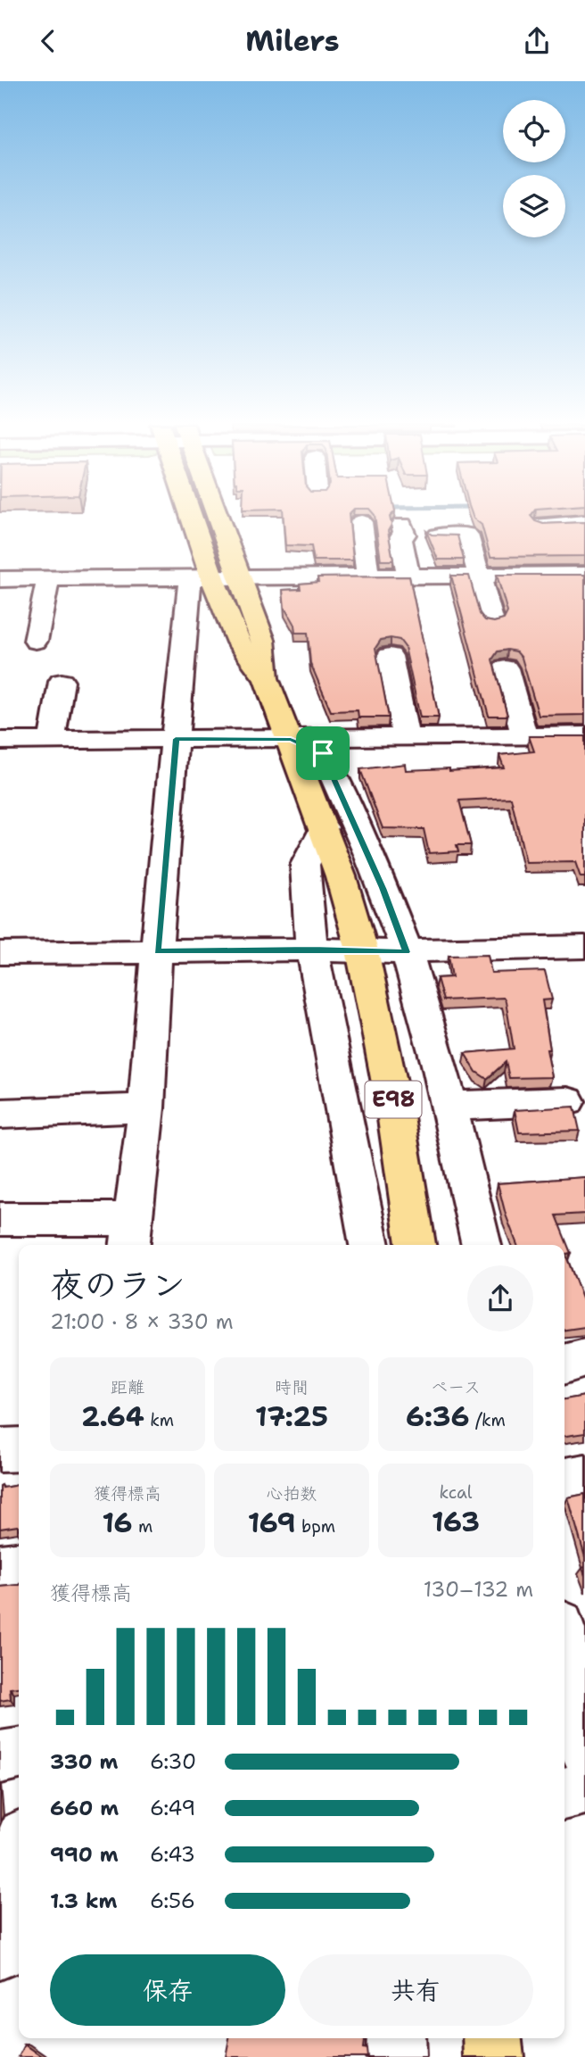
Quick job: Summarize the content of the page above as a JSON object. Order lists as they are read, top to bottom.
{
  "streets": {
    "main road": ["E98"]
  },
  "page": {
    "header": "Milers",
    "heading": ["夜のラン", "21:00 · 8 × 330 m"],
    "stats": [
      ["距離", "2.64 km"],
      ["時間", "17:25"],
      ["ペース", "6:36 /km"],
      ["獲得標高", "16 m"],
      ["心拍数", "169 bpm"],
      ["kcal", "163"]
    ],
    "chart": ["獲得標高", "130–132 m"],
    "list": [
      {
        "name": "330 m",
        "note": "6:30"
      },
      {
        "name": "660 m",
        "note": "6:49"
      },
      {
        "name": "990 m",
        "note": "6:43"
      },
      {
        "name": "1.3 km",
        "note": "6:56"
      }
    ],
    "buttons": ["保存", "共有"]
  }
}
